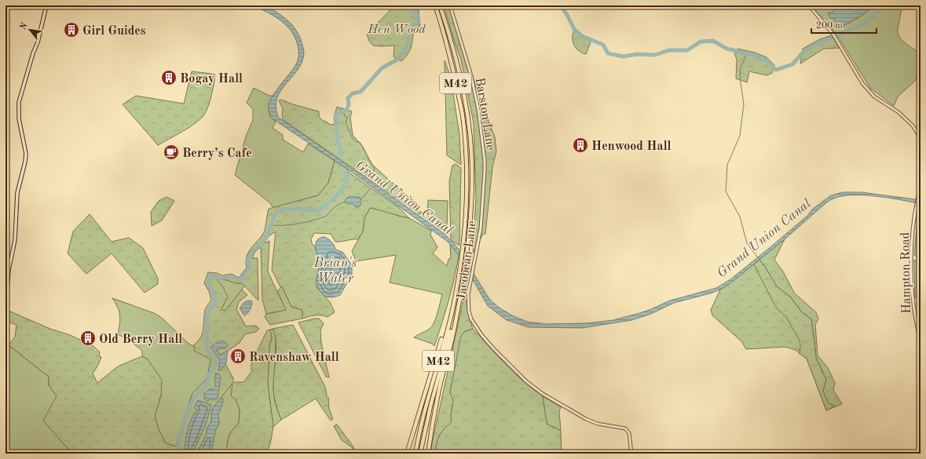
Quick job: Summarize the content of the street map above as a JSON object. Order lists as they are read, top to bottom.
{
  "streets": {
    "highway": ["M42"],
    "street": ["Barston Lane", "Jacobean Lane", "Hampton Road"]
  },
  "crossings": [
    ["Barston Lane", "Jacobean Lane"]
  ],
  "water": ["Grand Union Canal", "Brian's Water"],
  "parks": ["Hen Wood"],
  "places": {
    "building": [
      "Girl Guides",
      "Bogay Hall",
      "Henwood Hall",
      "Old Berry Hall",
      "Ravenshaw Hall"
    ],
    "cafe": ["Berry’s Cafe"]
  },
  "scale_bar": "200 m",
  "north": "top left"
}
